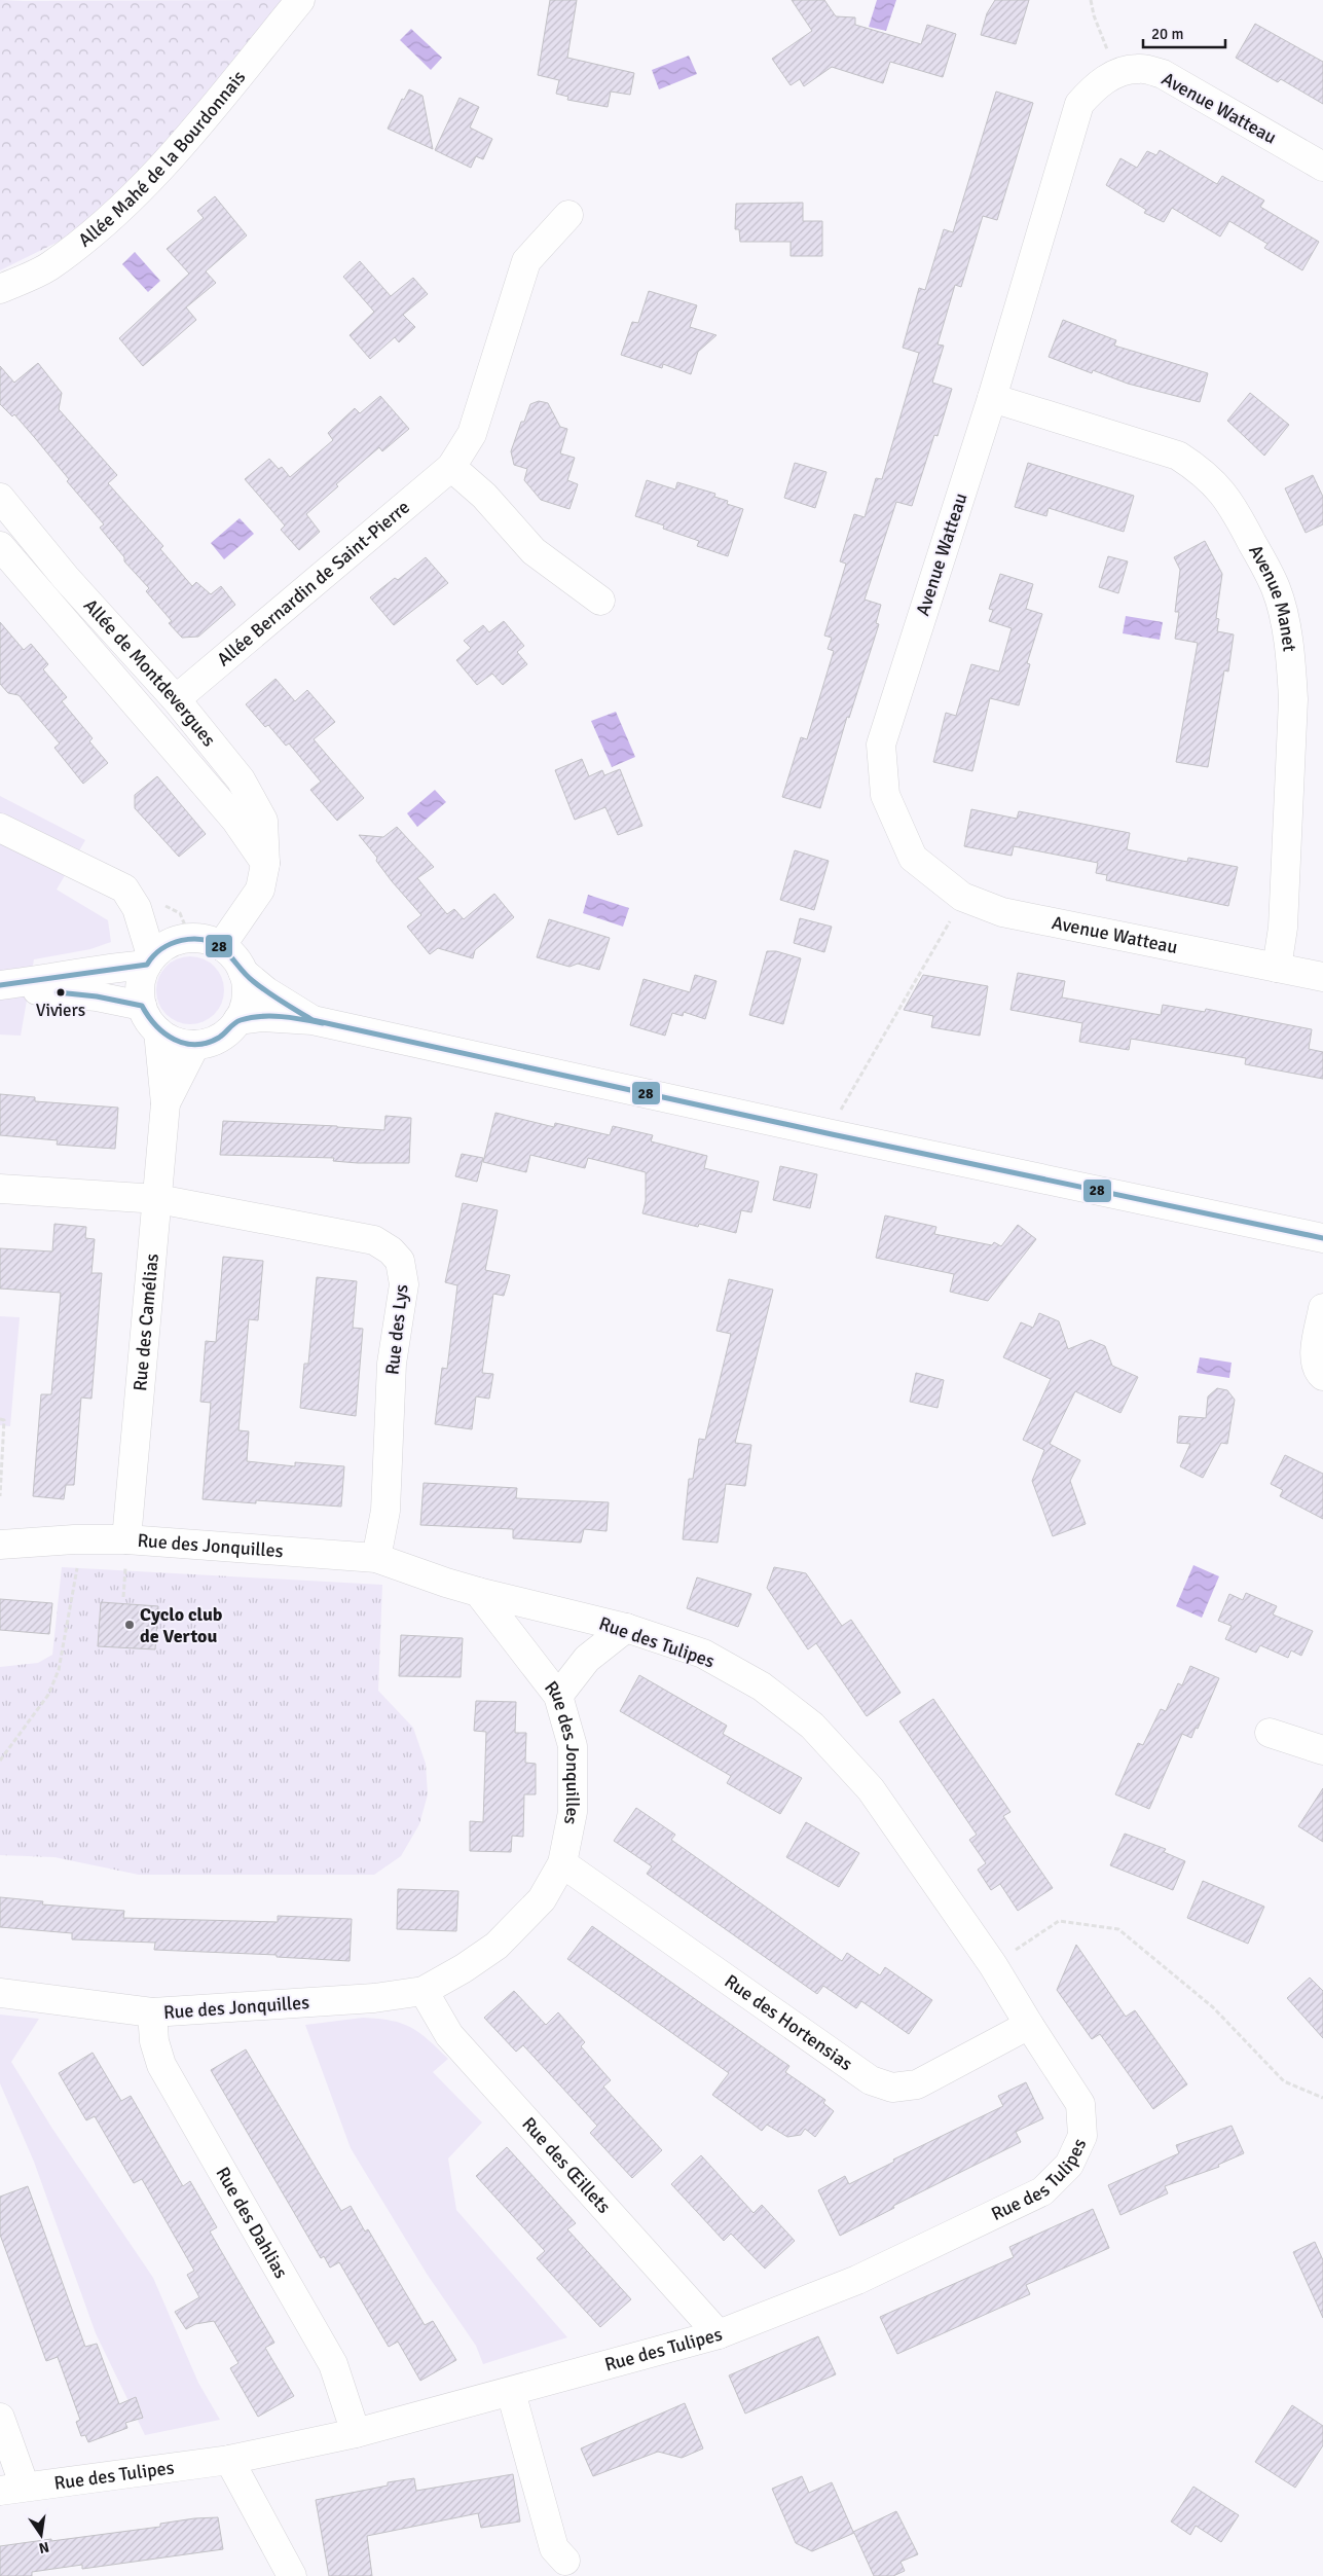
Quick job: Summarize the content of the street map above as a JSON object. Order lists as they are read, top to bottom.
{
  "streets": {
    "street": [
      "Avenue Watteau",
      "Allée Mahé de la Bourdonnais",
      "Allée Bernardin de Saint-Pierre",
      "Avenue Manet",
      "Allée de Montdevergues",
      "Rue des Camélias",
      "Rue des Lys",
      "Rue des Jonquilles",
      "Rue des Tulipes",
      "Rue des Hortensias",
      "Rue des Œillets",
      "Rue des Dahlias"
    ]
  },
  "crossings": [
    ["Avenue Watteau", "Avenue Manet"],
    ["Allée Bernardin de Saint-Pierre", "Allée de Montdevergues"],
    ["Allée de Montdevergues", "Rue des Camélias"],
    ["Rue des Camélias", "Rue des Lys"],
    ["Rue des Camélias", "Rue des Jonquilles"],
    ["Rue des Lys", "Rue des Jonquilles"],
    ["Rue des Jonquilles", "Rue des Tulipes"],
    ["Rue des Jonquilles", "Rue des Hortensias"],
    ["Rue des Jonquilles", "Rue des Œillets"],
    ["Rue des Jonquilles", "Rue des Dahlias"],
    ["Rue des Tulipes", "Rue des Hortensias"],
    ["Rue des Tulipes", "Rue des Œillets"],
    ["Rue des Tulipes", "Rue des Dahlias"]
  ],
  "places": ["Viviers", "Cyclo club de Vertou"],
  "lines": ["transit line 28"],
  "scale_bar": "20 m",
  "north": "bottom"
}
